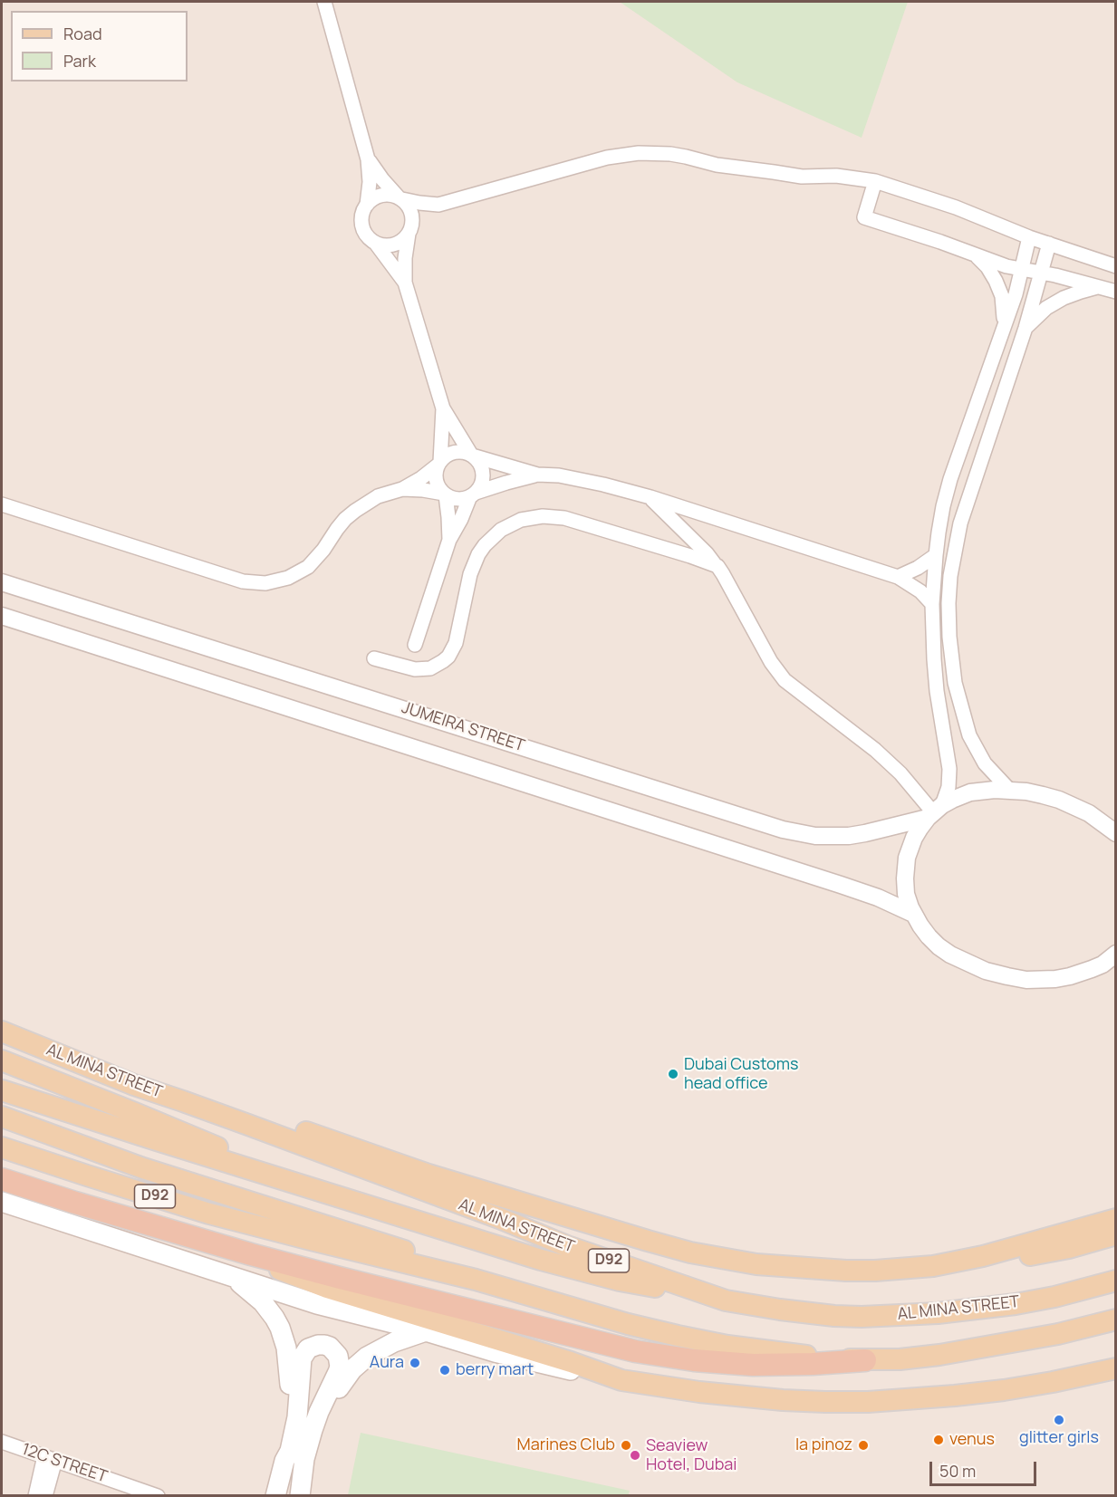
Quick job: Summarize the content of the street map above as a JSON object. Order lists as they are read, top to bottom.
{
  "streets": {
    "main road": ["AL MINA STREET", "D92"],
    "street": ["JUMEIRA STREET", "12C STREET"]
  },
  "places": [
    "Dubai Customs head office",
    "Aura",
    "berry mart",
    "glitter girls",
    "venus",
    "Marines Club",
    "la pinoz",
    "Seaview Hotel, Dubai"
  ],
  "legend": ["Road", "Park"],
  "scale_bar": "50 m"
}
